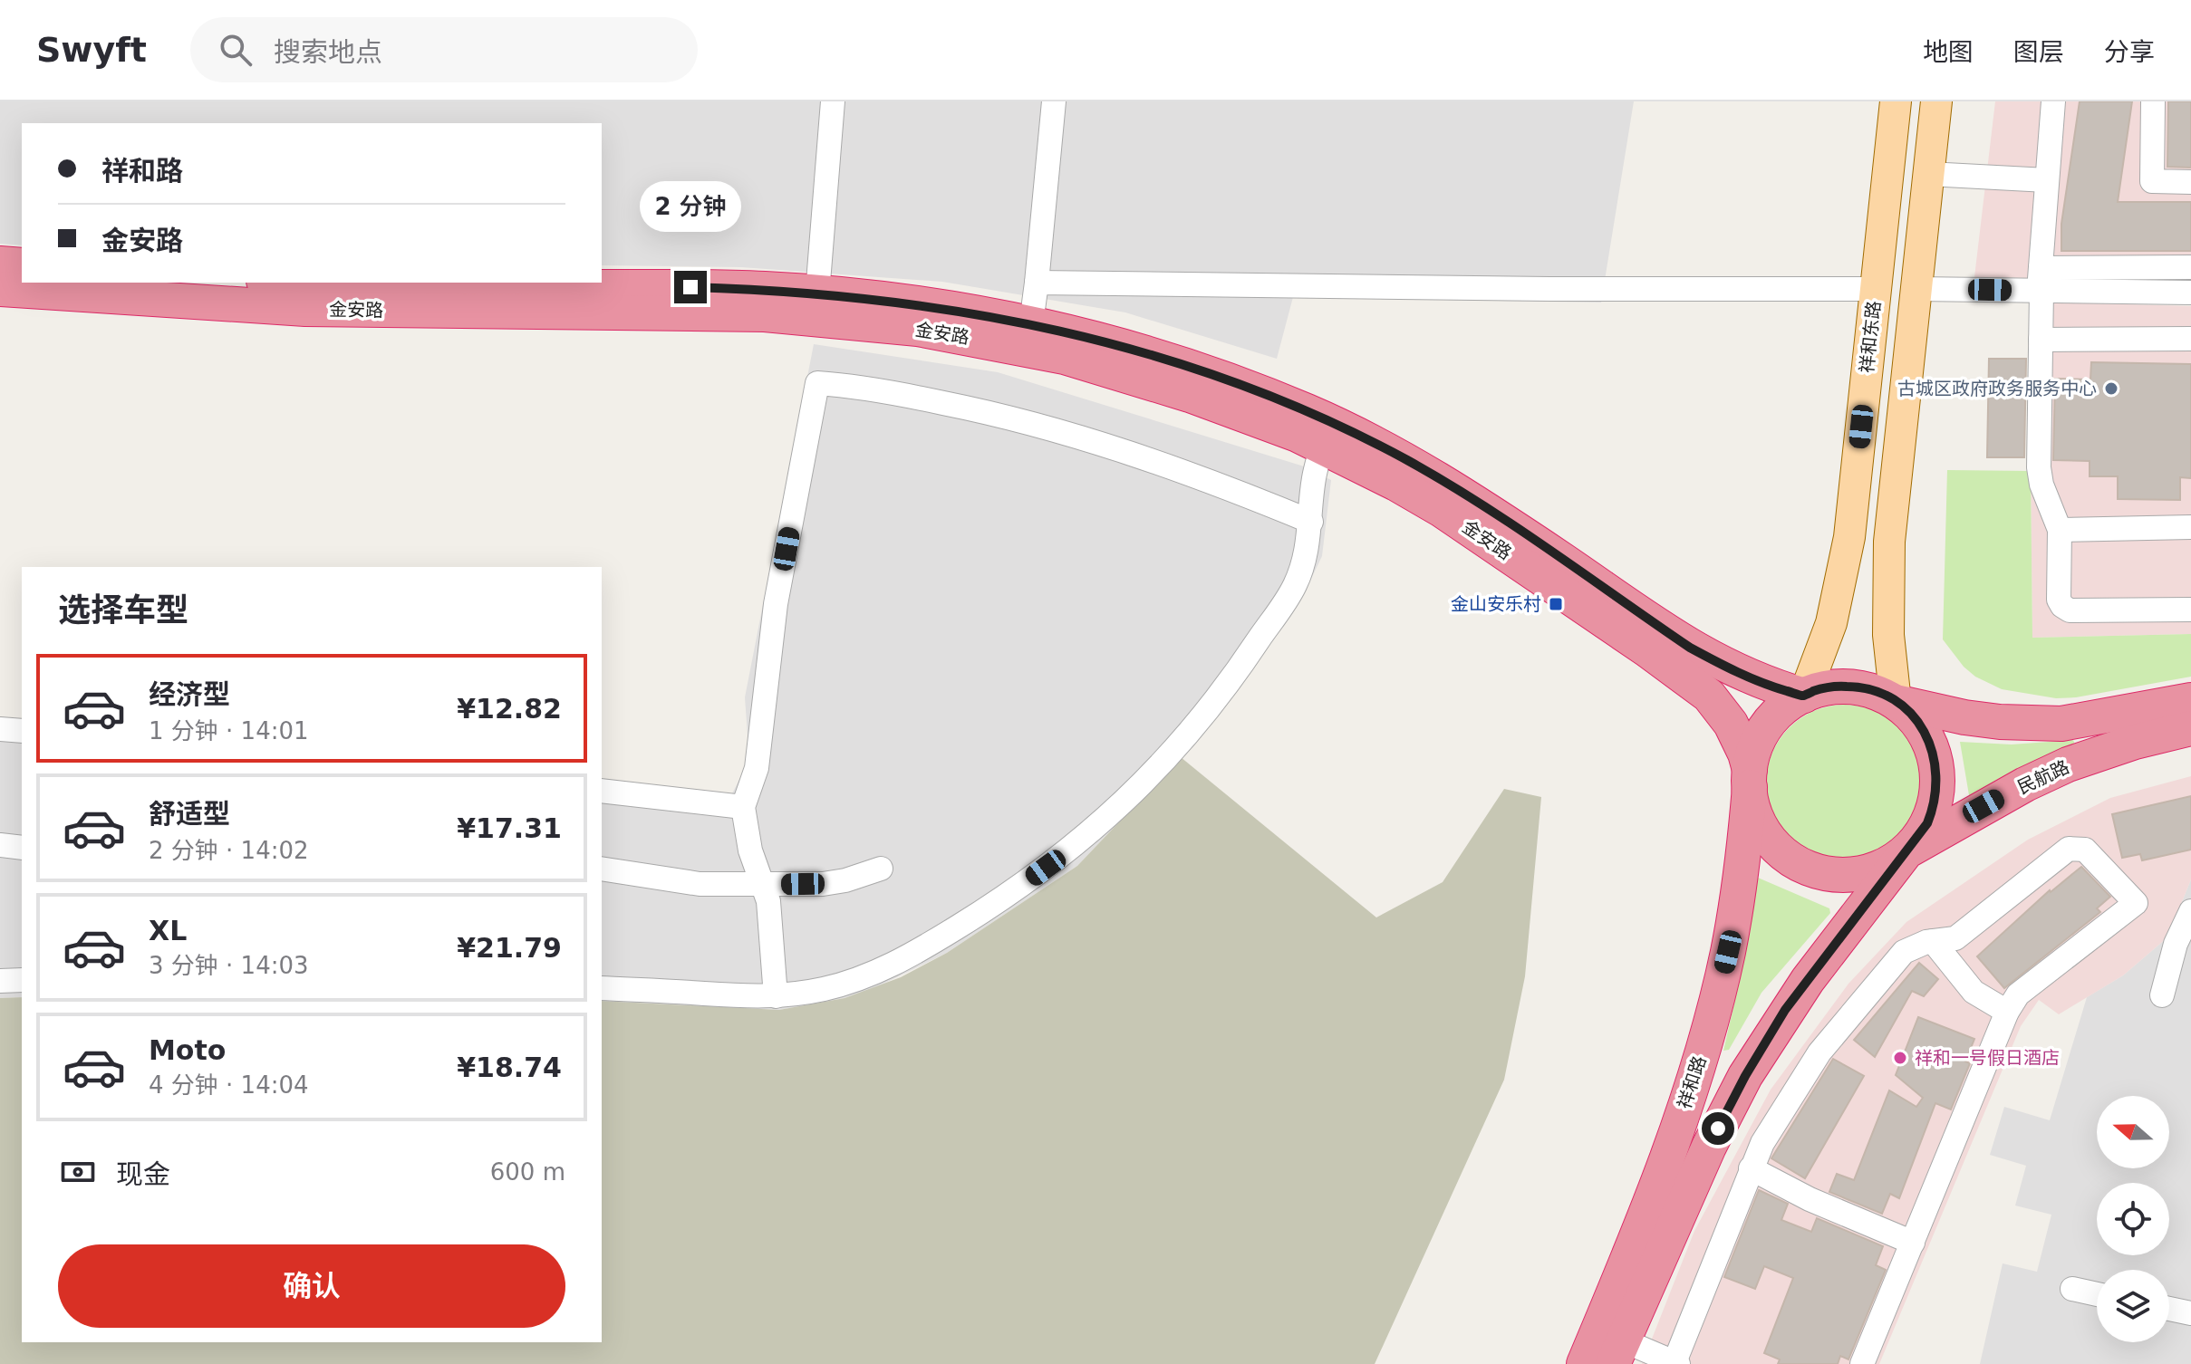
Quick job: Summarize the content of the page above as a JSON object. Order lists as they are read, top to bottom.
{
  "streets": {
    "highway": ["金安路", "民航路", "祥和路"],
    "main road": ["祥和东路"]
  },
  "crossings": [
    ["金安路", "祥和东路"],
    ["金安路", "民航路"],
    ["金安路", "祥和路"],
    ["祥和东路", "民航路"],
    ["祥和东路", "祥和路"],
    ["民航路", "祥和路"]
  ],
  "places": {
    "other": ["古城区政府政务服务中心", "祥和一号假日酒店"],
    "transit": ["金山安乐村"]
  },
  "north": "left",
  "page": {
    "header": "Swyft",
    "search": "搜索地点",
    "nav": ["地图", "图层", "分享"],
    "banner": ["祥和路", "金安路"],
    "bubble": "2 分钟",
    "heading": "选择车型",
    "list": [
      {
        "name": "经济型",
        "note": "1 分钟 · 14:01",
        "value": "¥12.82"
      },
      {
        "name": "舒适型",
        "note": "2 分钟 · 14:02",
        "value": "¥17.31"
      },
      {
        "name": "XL",
        "note": "3 分钟 · 14:03",
        "value": "¥21.79"
      },
      {
        "name": "Moto",
        "note": "4 分钟 · 14:04",
        "value": "¥18.74"
      }
    ],
    "pay": ["现金", "600 m"],
    "buttons": "确认"
  }
}
